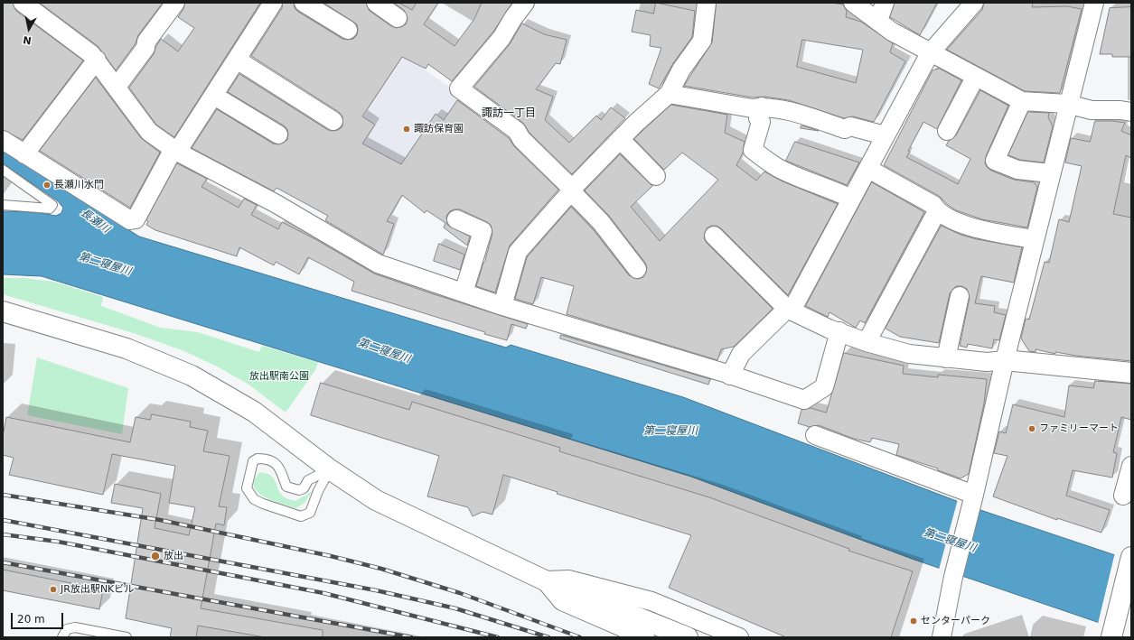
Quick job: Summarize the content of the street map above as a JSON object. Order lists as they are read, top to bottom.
{
  "districts": ["諏訪一丁目"],
  "water": ["長瀬川", "第二寝屋川"],
  "parks": ["放出駅南公園"],
  "places": [
    "諏訪保育園",
    "長瀬川水門",
    "ファミリーマート",
    "放出",
    "JR放出駅NKビル",
    "センターパーク"
  ],
  "scale_bar": "20 m",
  "north": "bottom"
}
